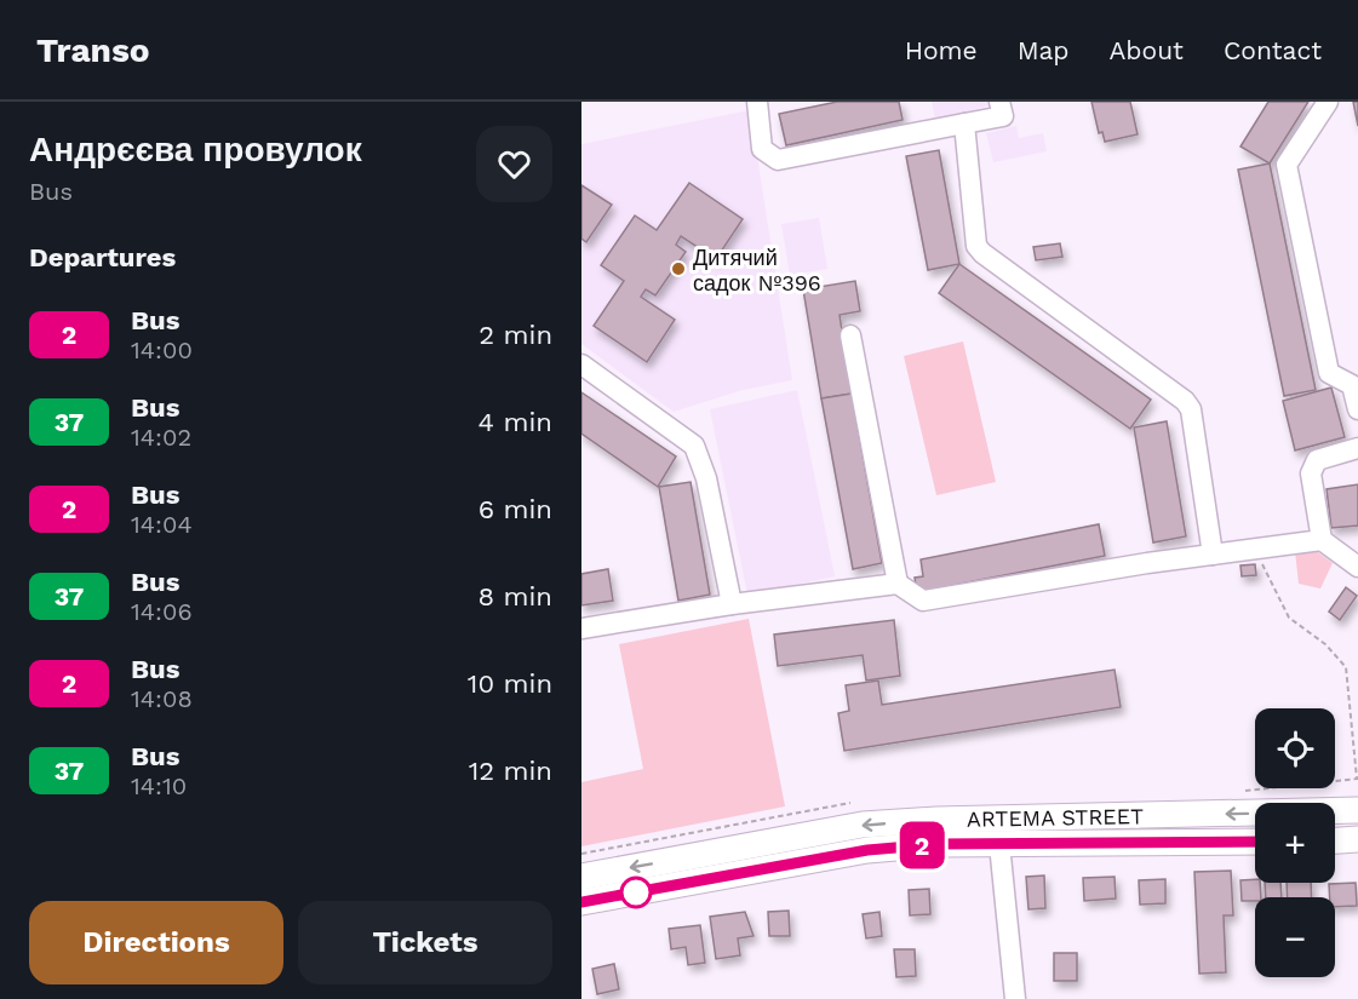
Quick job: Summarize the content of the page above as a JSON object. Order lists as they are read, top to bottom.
{
  "streets": {
    "main road": ["ARTEMA STREET"]
  },
  "places": ["Дитячий садок №396"],
  "lines": ["bus line 2"],
  "page": {
    "header": "Transo",
    "nav": [
      "Home",
      "Map",
      "About",
      "Contact"
    ],
    "heading": [
      ["Андрєєва провулок", "Bus"],
      "Departures"
    ],
    "on_map": "2",
    "list": [
      {
        "mark": "2",
        "name": "Bus",
        "note": "14:00",
        "value": "2 min"
      },
      {
        "mark": "37",
        "name": "Bus",
        "note": "14:02",
        "value": "4 min"
      },
      {
        "mark": "2",
        "name": "Bus",
        "note": "14:04",
        "value": "6 min"
      },
      {
        "mark": "37",
        "name": "Bus",
        "note": "14:06",
        "value": "8 min"
      },
      {
        "mark": "2",
        "name": "Bus",
        "note": "14:08",
        "value": "10 min"
      },
      {
        "mark": "37",
        "name": "Bus",
        "note": "14:10",
        "value": "12 min"
      }
    ],
    "map_buttons": ["+", "−"],
    "buttons": ["Directions", "Tickets"]
  }
}
